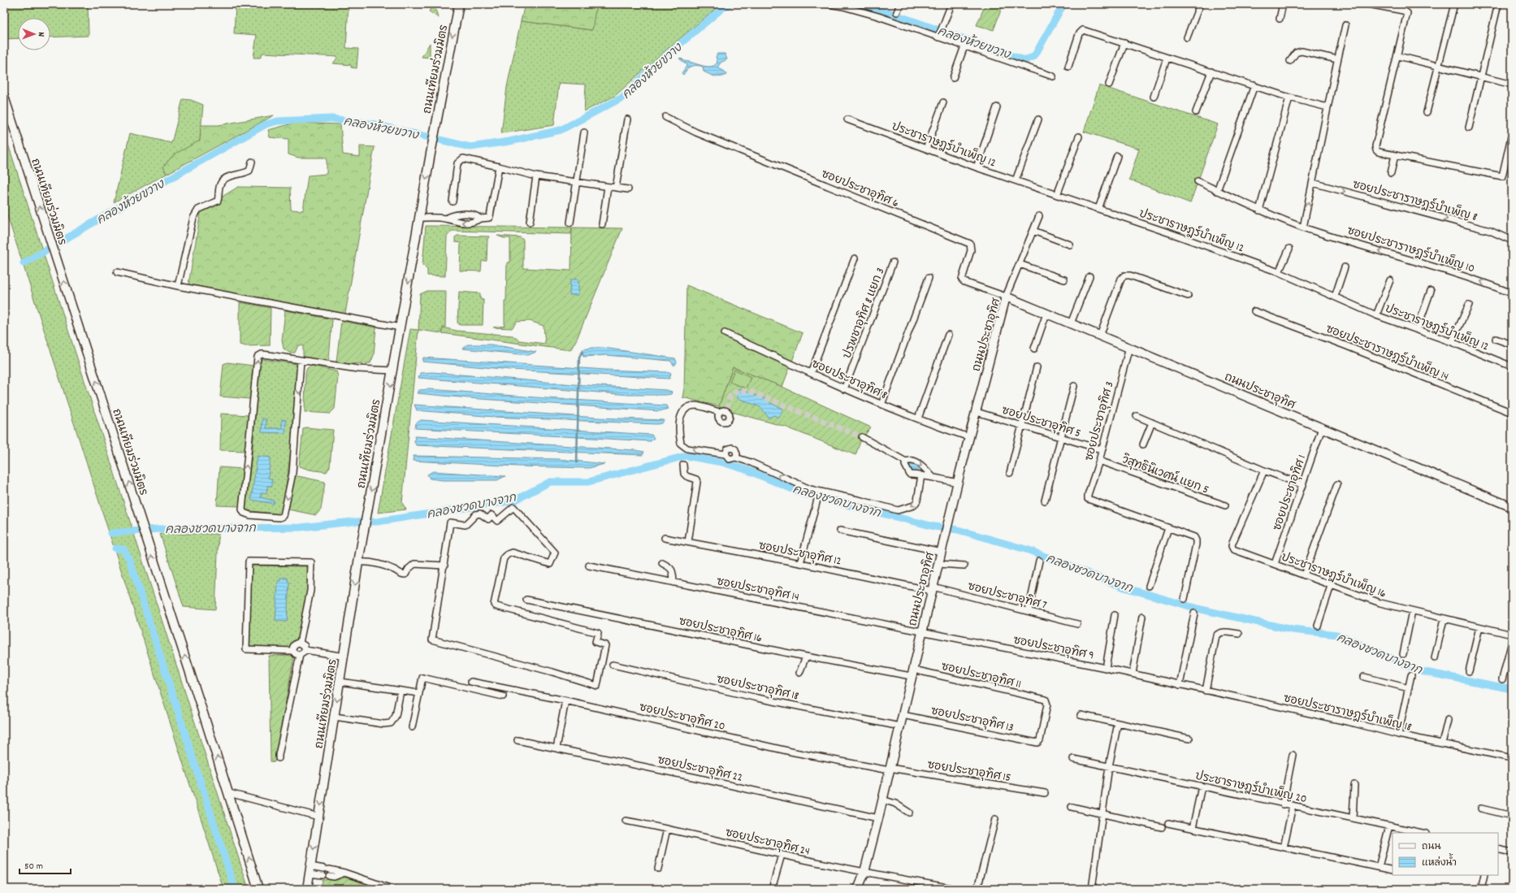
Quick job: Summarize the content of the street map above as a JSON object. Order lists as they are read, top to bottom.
{
  "streets": {
    "street": [
      "ถนนเทียมร่วมมิตร",
      "ประชาราษฎร์บำเพ็ญ 12",
      "ซอยประชาอุทิศ 6",
      "ซอยประชาราษฎร์บำเพ็ญ 8",
      "ซอยประชาราษฎร์บำเพ็ญ 10",
      "ปรพชาอุทิศ 8 แยก 3",
      "ถนนประชาอุทิศ",
      "ซอยประชาราษฎร์บำเพ็ญ 14",
      "ซอยประชาอุทิศ 8",
      "ซอยประชาอุทิศ 5",
      "ซอยประชาอุทิศ 3",
      "วิสุทธินิเวศน์ แยก 5",
      "ซอยประชาอุทิศ 1",
      "ซอยประชาอุทิศ 12",
      "ประชาราษฎร์บำเพ็ญ 16",
      "ซอยประชาอุทิศ 14",
      "ซอยประชาอุทิศ 7",
      "ซอยประชาอุทิศ 16",
      "ซอยประชาอุทิศ 9",
      "ซอยประชาอุทิศ 11",
      "ซอยประชาอุทิศ 18",
      "ซอยประชาราษฎร์บำเพ็ญ 18",
      "ซอยประชาอุทิศ 20",
      "ซอยประชาอุทิศ 13",
      "ซอยประชาอุทิศ 22",
      "ซอยประชาอุทิศ 15",
      "ประชาราษฎร์บำเพ็ญ 20",
      "ซอยประชาอุทิศ 24"
    ]
  },
  "crossings": [
    ["ซอยประชาอุทิศ 6", "ถนนประชาอุทิศ"],
    ["ปรพชาอุทิศ 8 แยก 3", "ซอยประชาอุทิศ 8"],
    ["ถนนประชาอุทิศ", "ซอยประชาอุทิศ 8"],
    ["ถนนประชาอุทิศ", "ซอยประชาอุทิศ 5"],
    ["ถนนประชาอุทิศ", "ซอยประชาอุทิศ 3"],
    ["ถนนประชาอุทิศ", "ซอยประชาอุทิศ 1"],
    ["ถนนประชาอุทิศ", "ซอยประชาอุทิศ 12"],
    ["ถนนประชาอุทิศ", "ซอยประชาอุทิศ 14"],
    ["ถนนประชาอุทิศ", "ซอยประชาอุทิศ 7"],
    ["ถนนประชาอุทิศ", "ซอยประชาอุทิศ 16"],
    ["ถนนประชาอุทิศ", "ซอยประชาอุทิศ 9"],
    ["ถนนประชาอุทิศ", "ซอยประชาอุทิศ 11"],
    ["ถนนประชาอุทิศ", "ซอยประชาอุทิศ 18"],
    ["ถนนประชาอุทิศ", "ซอยประชาอุทิศ 20"],
    ["ถนนประชาอุทิศ", "ซอยประชาอุทิศ 13"],
    ["ถนนประชาอุทิศ", "ซอยประชาอุทิศ 22"],
    ["ถนนประชาอุทิศ", "ซอยประชาอุทิศ 15"],
    ["ถนนประชาอุทิศ", "ซอยประชาอุทิศ 24"],
    ["ซอยประชาอุทิศ 5", "ซอยประชาอุทิศ 3"],
    ["ซอยประชาอุทิศ 3", "วิสุทธินิเวศน์ แยก 5"],
    ["ซอยประชาอุทิศ 1", "ประชาราษฎร์บำเพ็ญ 16"],
    ["ซอยประชาอุทิศ 12", "ซอยประชาอุทิศ 7"],
    ["ซอยประชาอุทิศ 14", "ซอยประชาอุทิศ 9"],
    ["ซอยประชาอุทิศ 16", "ซอยประชาอุทิศ 11"],
    ["ซอยประชาอุทิศ 9", "ซอยประชาราษฎร์บำเพ็ญ 18"],
    ["ซอยประชาอุทิศ 11", "ซอยประชาอุทิศ 13"],
    ["ซอยประชาอุทิศ 20", "ซอยประชาอุทิศ 15"]
  ],
  "one_way": ["ซอยประชาราษฎร์บำเพ็ญ 8", "ซอยประชาราษฎร์บำเพ็ญ 10"],
  "water": ["คลองห้วยขวาง", "คลองชวดบางจาก"],
  "legend": ["ถนน", "แหล่งน้ำ"],
  "scale_bar": "50 m",
  "north": "right"
}
